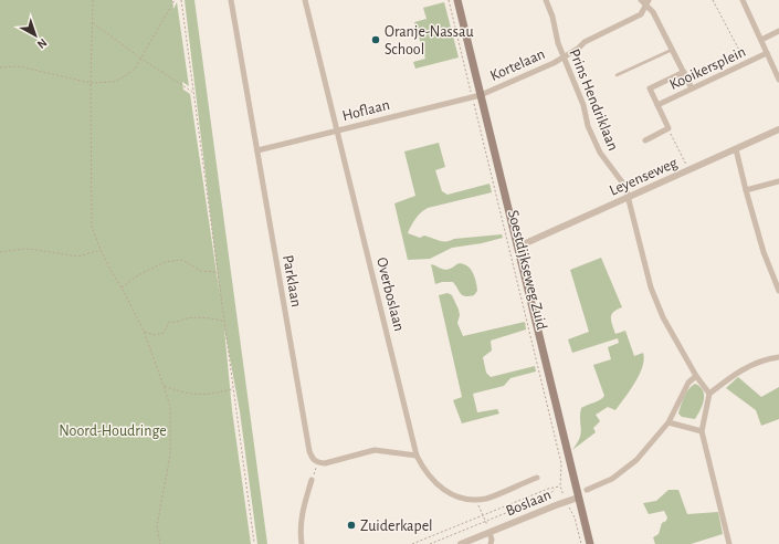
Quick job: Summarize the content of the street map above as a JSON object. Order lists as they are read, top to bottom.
{
  "streets": {
    "main road": ["Soestdijkseweg Zuid"],
    "street": [
      "Kortelaan",
      "Kooikersplein",
      "Prins Hendriklaan",
      "Hoflaan",
      "Leyenseweg",
      "Parklaan",
      "Overboslaan",
      "Boslaan"
    ]
  },
  "crossings": [
    ["Kortelaan", "Prins Hendriklaan"],
    ["Kortelaan", "Hoflaan"],
    ["Kortelaan", "Soestdijkseweg Zuid"],
    ["Prins Hendriklaan", "Leyenseweg"],
    ["Hoflaan", "Soestdijkseweg Zuid"],
    ["Hoflaan", "Parklaan"],
    ["Hoflaan", "Overboslaan"],
    ["Leyenseweg", "Soestdijkseweg Zuid"],
    ["Soestdijkseweg Zuid", "Boslaan"],
    ["Overboslaan", "Boslaan"]
  ],
  "parks": ["Noord-Houdringe"],
  "places": ["Oranje-Nassau School", "Zuiderkapel"],
  "north": "bottom right"
}
